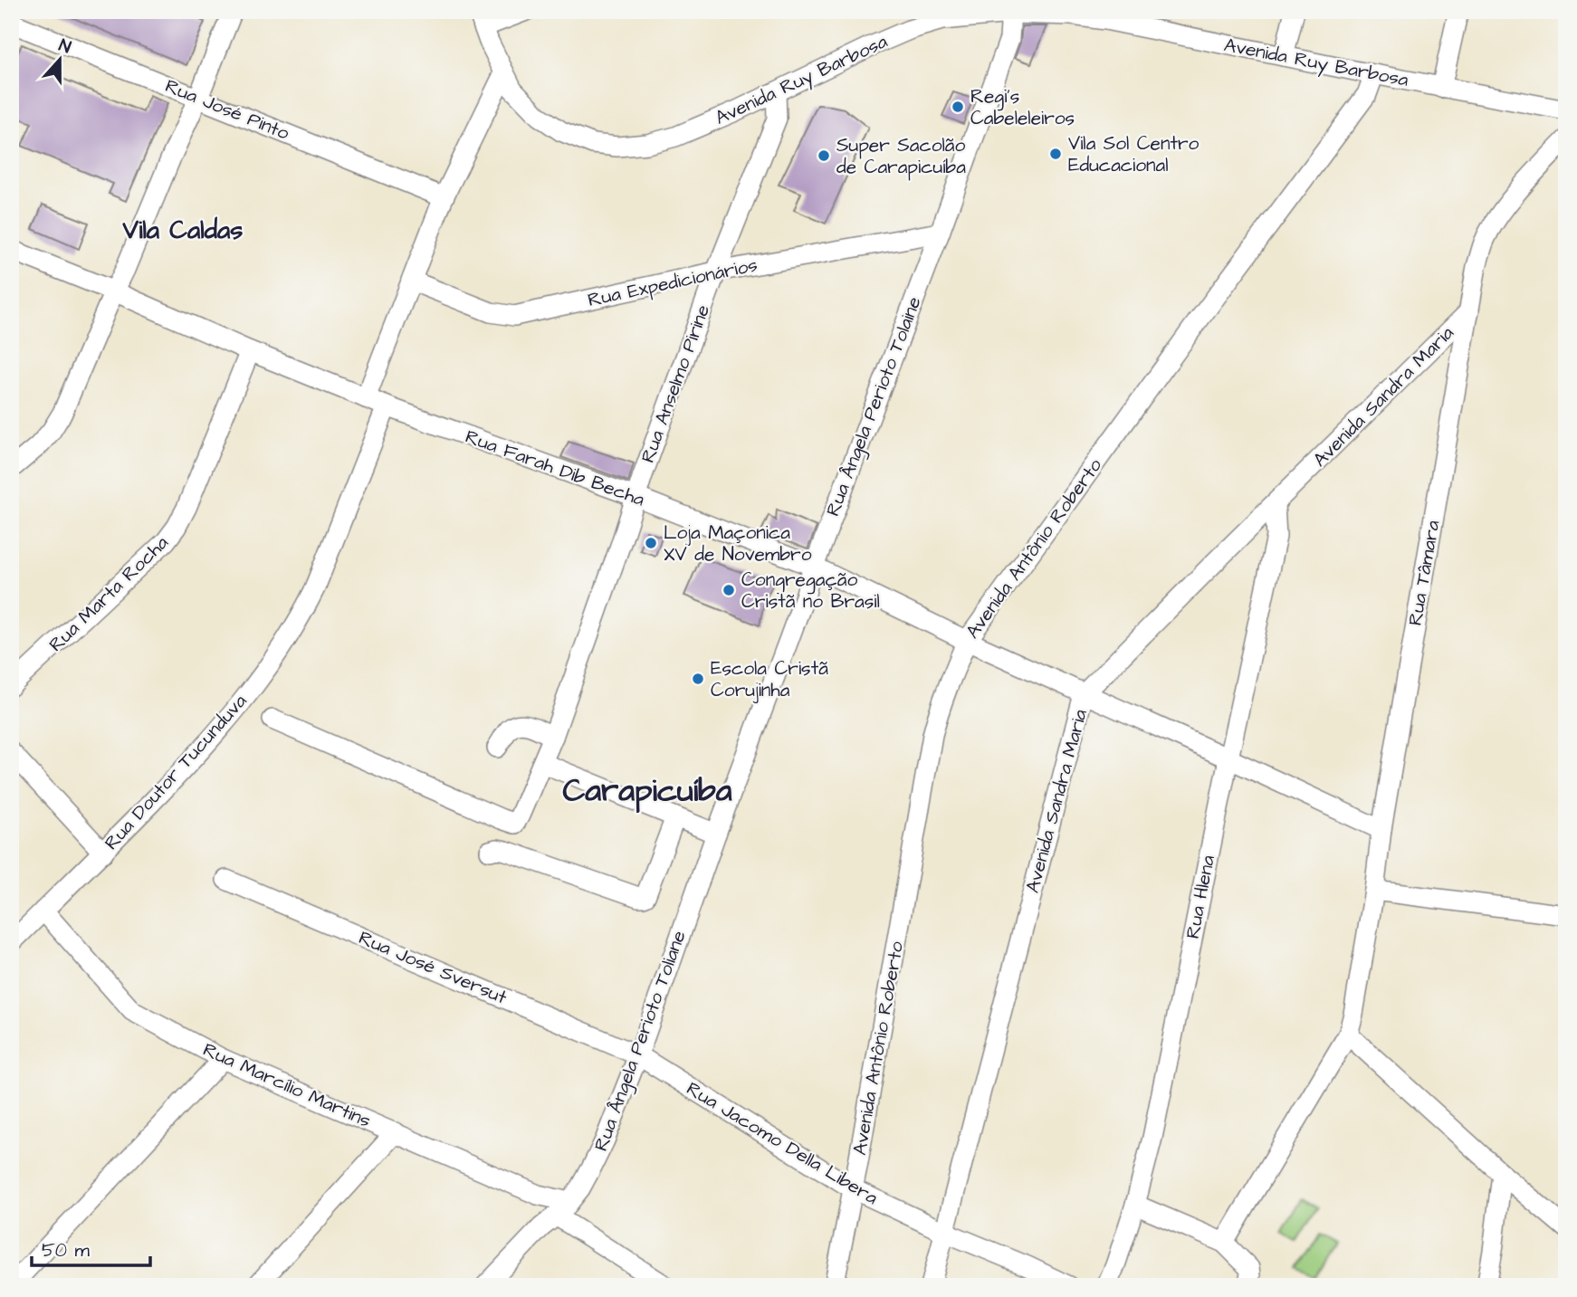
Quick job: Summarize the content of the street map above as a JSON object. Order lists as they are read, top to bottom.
{
  "streets": {
    "street": [
      "Avenida Ruy Barbosa",
      "Rua José Pinto",
      "Rua Expedicionários",
      "Rua Anselmo Pirine",
      "Avenida Sandra Maria",
      "Rua Ângela Perioto Tolaine",
      "Rua Farah Dib Becha",
      "Avenida Antônio Roberto",
      "Rua Tâmara",
      "Rua Marta Rocha",
      "Rua Doutor Tucunduva",
      "Rua Hlena",
      "Rua José Sversut",
      "Rua Ângela Perioto Toliane",
      "Rua Marcílio Martins",
      "Rua Jacomo Della Libera"
    ]
  },
  "crossings": [
    ["Avenida Ruy Barbosa", "Rua Anselmo Pirine"],
    ["Avenida Ruy Barbosa", "Rua Ângela Perioto Tolaine"],
    ["Avenida Ruy Barbosa", "Avenida Antônio Roberto"],
    ["Rua Expedicionários", "Rua Anselmo Pirine"],
    ["Rua Expedicionários", "Rua Ângela Perioto Tolaine"],
    ["Rua Anselmo Pirine", "Rua Farah Dib Becha"],
    ["Avenida Sandra Maria", "Rua Farah Dib Becha"],
    ["Avenida Sandra Maria", "Rua Tâmara"],
    ["Avenida Sandra Maria", "Rua Hlena"],
    ["Avenida Sandra Maria", "Rua Jacomo Della Libera"],
    ["Rua Ângela Perioto Tolaine", "Rua Farah Dib Becha"],
    ["Rua Ângela Perioto Tolaine", "Rua Ângela Perioto Toliane"],
    ["Rua Farah Dib Becha", "Avenida Antônio Roberto"],
    ["Rua Farah Dib Becha", "Rua Tâmara"],
    ["Rua Farah Dib Becha", "Rua Marta Rocha"],
    ["Rua Farah Dib Becha", "Rua Doutor Tucunduva"],
    ["Rua Farah Dib Becha", "Rua Hlena"],
    ["Avenida Antônio Roberto", "Rua Jacomo Della Libera"],
    ["Rua Doutor Tucunduva", "Rua Marcílio Martins"],
    ["Rua José Sversut", "Rua Ângela Perioto Toliane"],
    ["Rua José Sversut", "Rua Jacomo Della Libera"],
    ["Rua Ângela Perioto Toliane", "Rua Marcílio Martins"],
    ["Rua Ângela Perioto Toliane", "Rua Jacomo Della Libera"]
  ],
  "districts": ["Vila Caldas", "Carapicuíba"],
  "places": [
    "Regi's Cabeleleiros",
    "Vila Sol Centro Educacional",
    "Super Sacolão de Carapicuíba",
    "Loja Maçonica XV de Novembro",
    "Congregação Cristã no Brasil",
    "Escola Cristã Corujinha"
  ],
  "scale_bar": "50 m",
  "north": "top"
}
